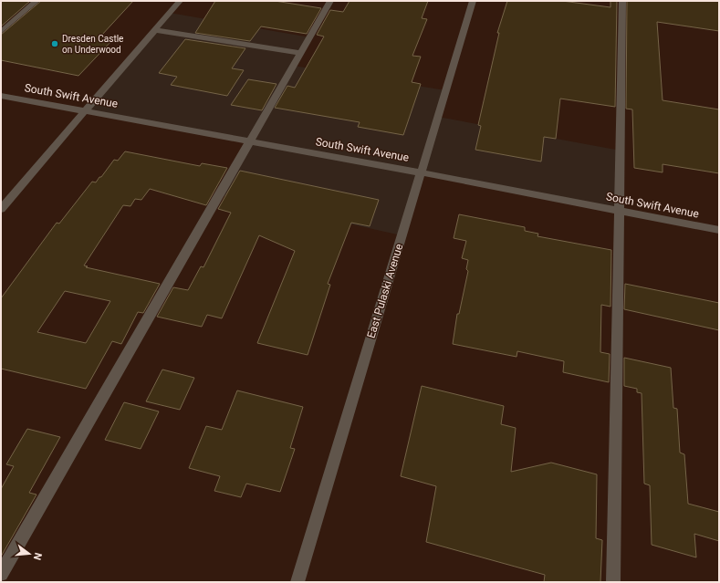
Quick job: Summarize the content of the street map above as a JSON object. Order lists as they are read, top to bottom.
{
  "streets": {
    "street": ["South Swift Avenue", "East Pulaski Avenue"]
  },
  "crossings": [
    ["South Swift Avenue", "East Pulaski Avenue"]
  ],
  "places": ["Dresden Castle on Underwood"],
  "north": "right"
}
